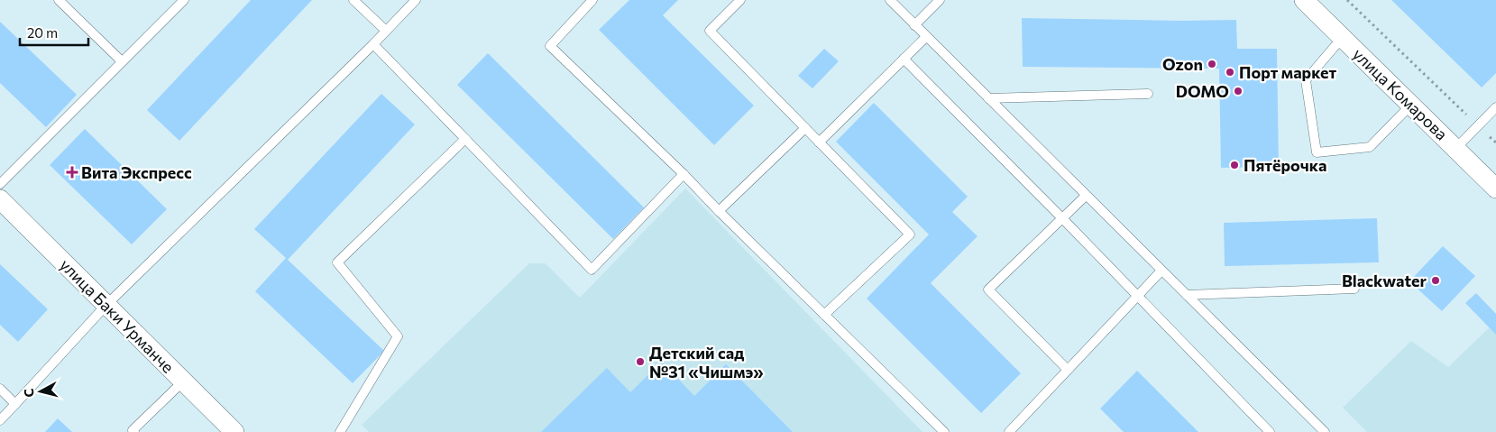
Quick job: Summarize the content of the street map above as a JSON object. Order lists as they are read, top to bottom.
{
  "streets": {
    "street": ["улица Комарова", "улица Баки Урманче"]
  },
  "places": {
    "other": [
      "Ozon",
      "Порт маркет",
      "DOMO",
      "Пятёрочка",
      "Blackwater",
      "Детский сад №31 «Чишмэ»"
    ],
    "health": ["Вита Экспресс"]
  },
  "scale_bar": "20 m",
  "north": "left"
}
